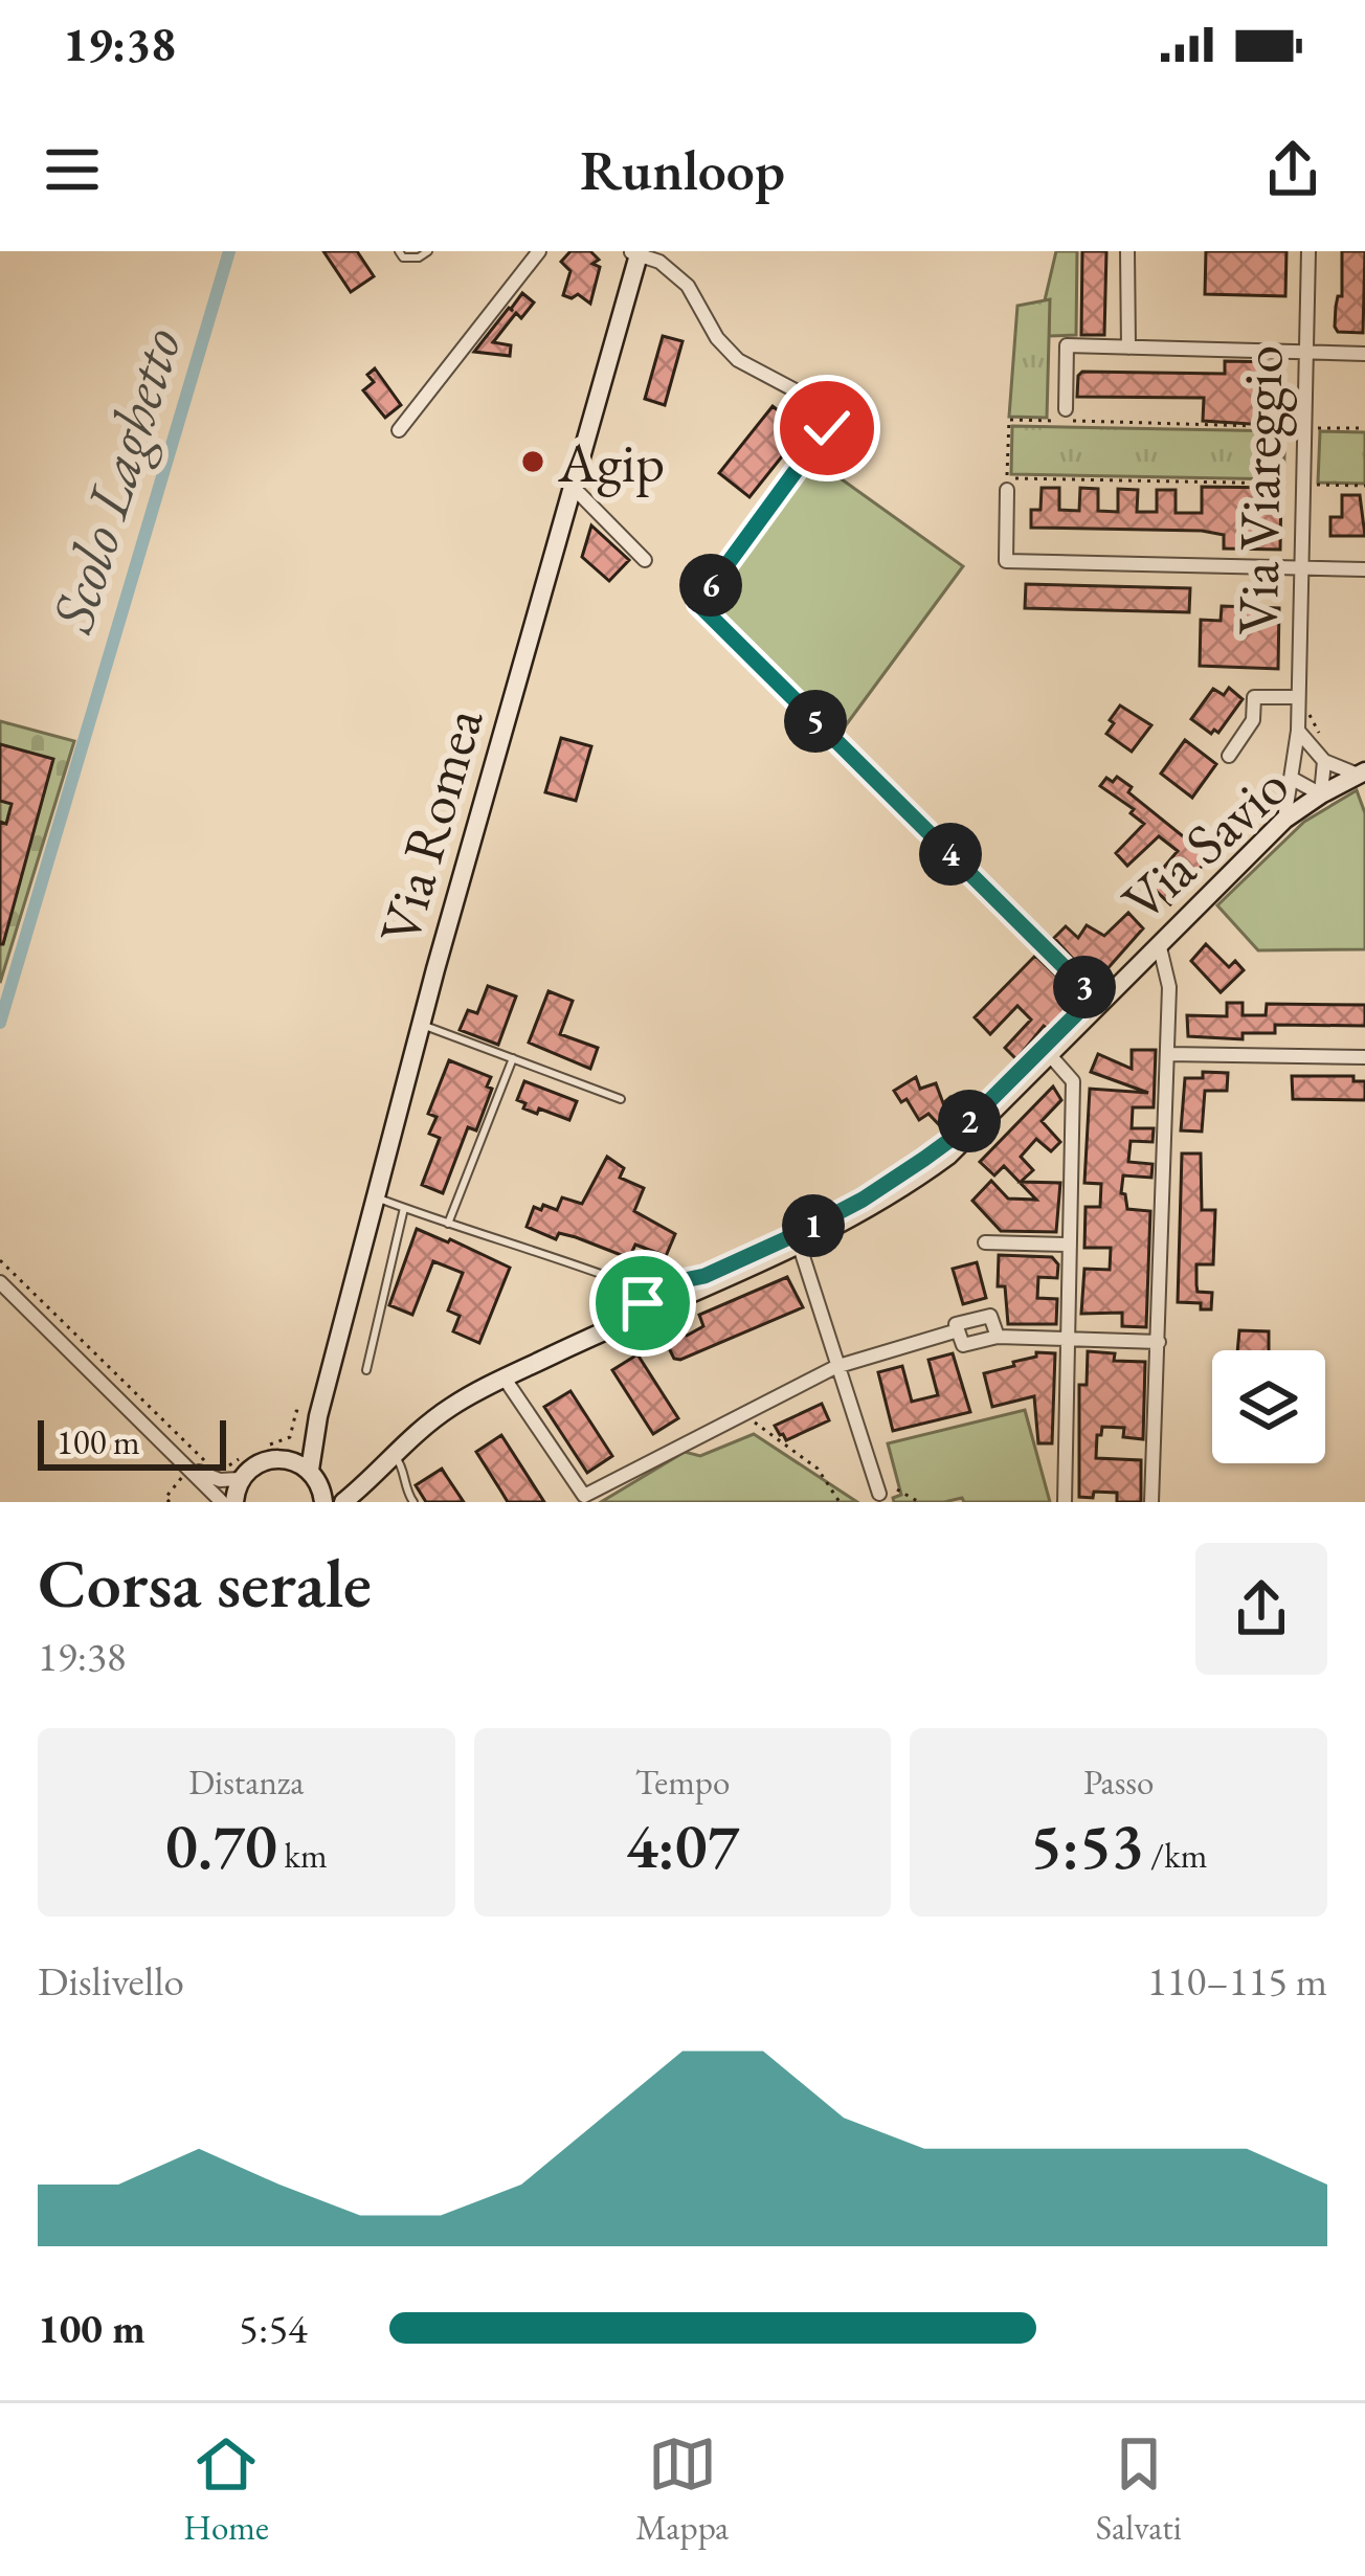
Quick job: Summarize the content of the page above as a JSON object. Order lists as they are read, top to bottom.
{
  "streets": {
    "main road": ["Via Romea", "Via Savio"],
    "street": ["Via Viareggio"]
  },
  "crossings": [
    ["Via Viareggio", "Via Savio"]
  ],
  "water": ["Scolo Laghetto"],
  "places": ["Agip"],
  "scale_bar": "100 m",
  "page": {
    "status": "19:38",
    "header": "Runloop",
    "pins": [
      "6",
      "5",
      "4",
      "3",
      "2",
      "1"
    ],
    "scale": "100 m",
    "heading": ["Corsa serale", "19:38"],
    "stats": [
      ["Distanza", "0.70 km"],
      ["Tempo", "4:07"],
      ["Passo", "5:53 /km"]
    ],
    "chart": ["Dislivello", "110–115 m"],
    "list": [
      {
        "name": "100 m",
        "note": "5:54"
      }
    ],
    "tabs": ["Home", "Mappa", "Salvati"]
  }
}
